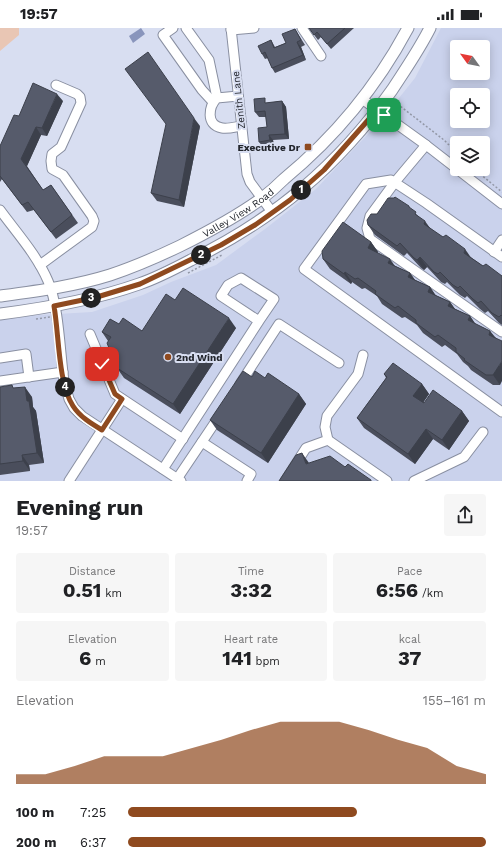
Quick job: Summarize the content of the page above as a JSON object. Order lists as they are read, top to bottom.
{
  "streets": {
    "main road": ["Valley View Road"],
    "street": ["Zenith Lane"]
  },
  "crossings": [
    ["Zenith Lane", "Valley View Road"]
  ],
  "places": {
    "transit": ["Executive Dr"],
    "other": ["2nd Wind"]
  },
  "north": "top left",
  "page": {
    "status": "19:57",
    "pins": [
      "1",
      "2",
      "3",
      "4"
    ],
    "heading": ["Evening run", "19:57"],
    "stats": [
      ["Distance", "0.51 km"],
      ["Time", "3:32"],
      ["Pace", "6:56 /km"],
      ["Elevation", "6 m"],
      ["Heart rate", "141 bpm"],
      ["kcal", "37"]
    ],
    "chart": ["Elevation", "155–161 m"],
    "list": [
      {
        "name": "100 m",
        "note": "7:25"
      },
      {
        "name": "200 m",
        "note": "6:37"
      }
    ]
  }
}
